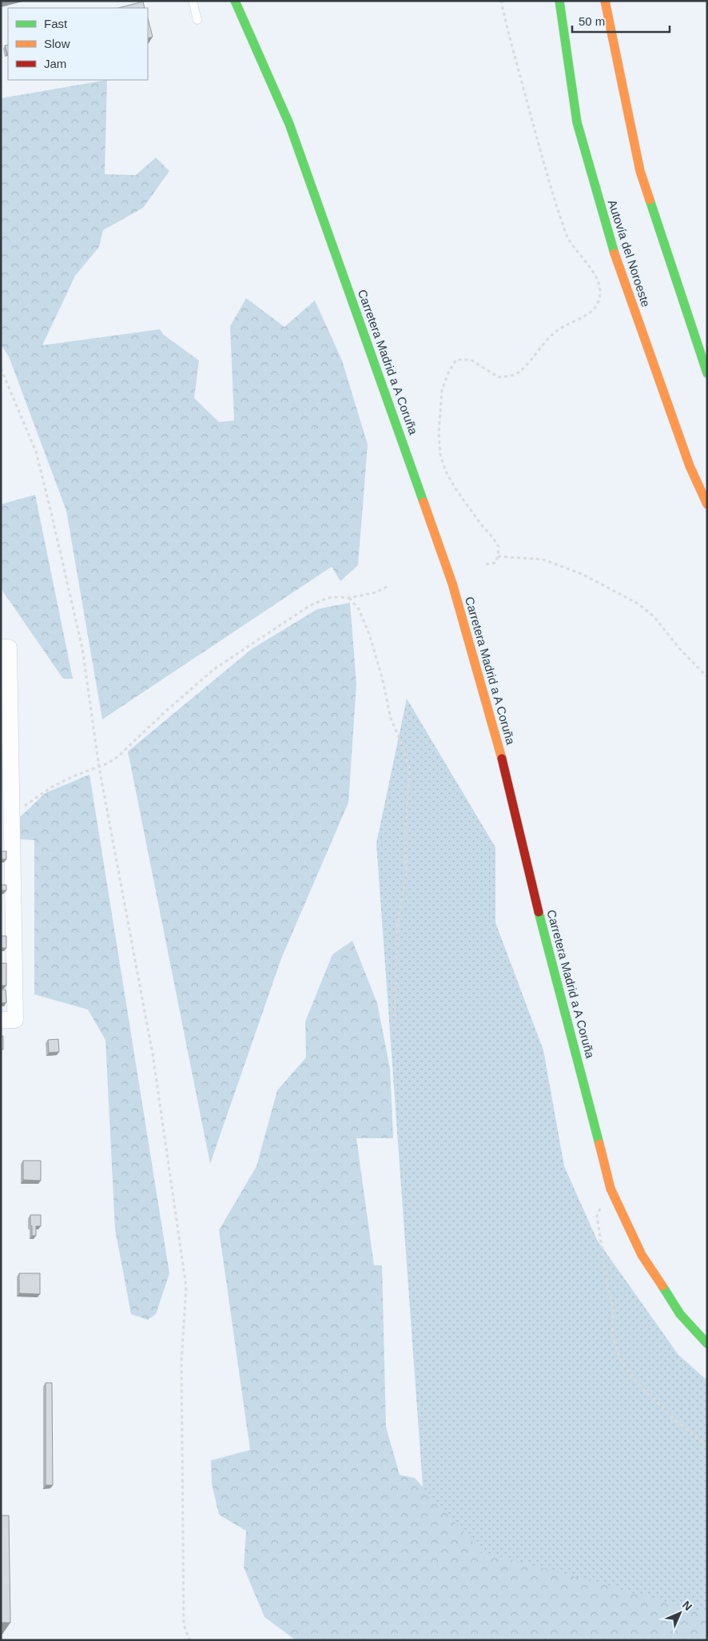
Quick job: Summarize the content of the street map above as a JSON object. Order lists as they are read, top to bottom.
{
  "streets": {
    "highway": ["Autovía del Noroeste", "Carretera Madrid a A Coruña"]
  },
  "legend": ["Fast", "Slow", "Jam"],
  "scale_bar": "50 m",
  "north": "top right"
}
